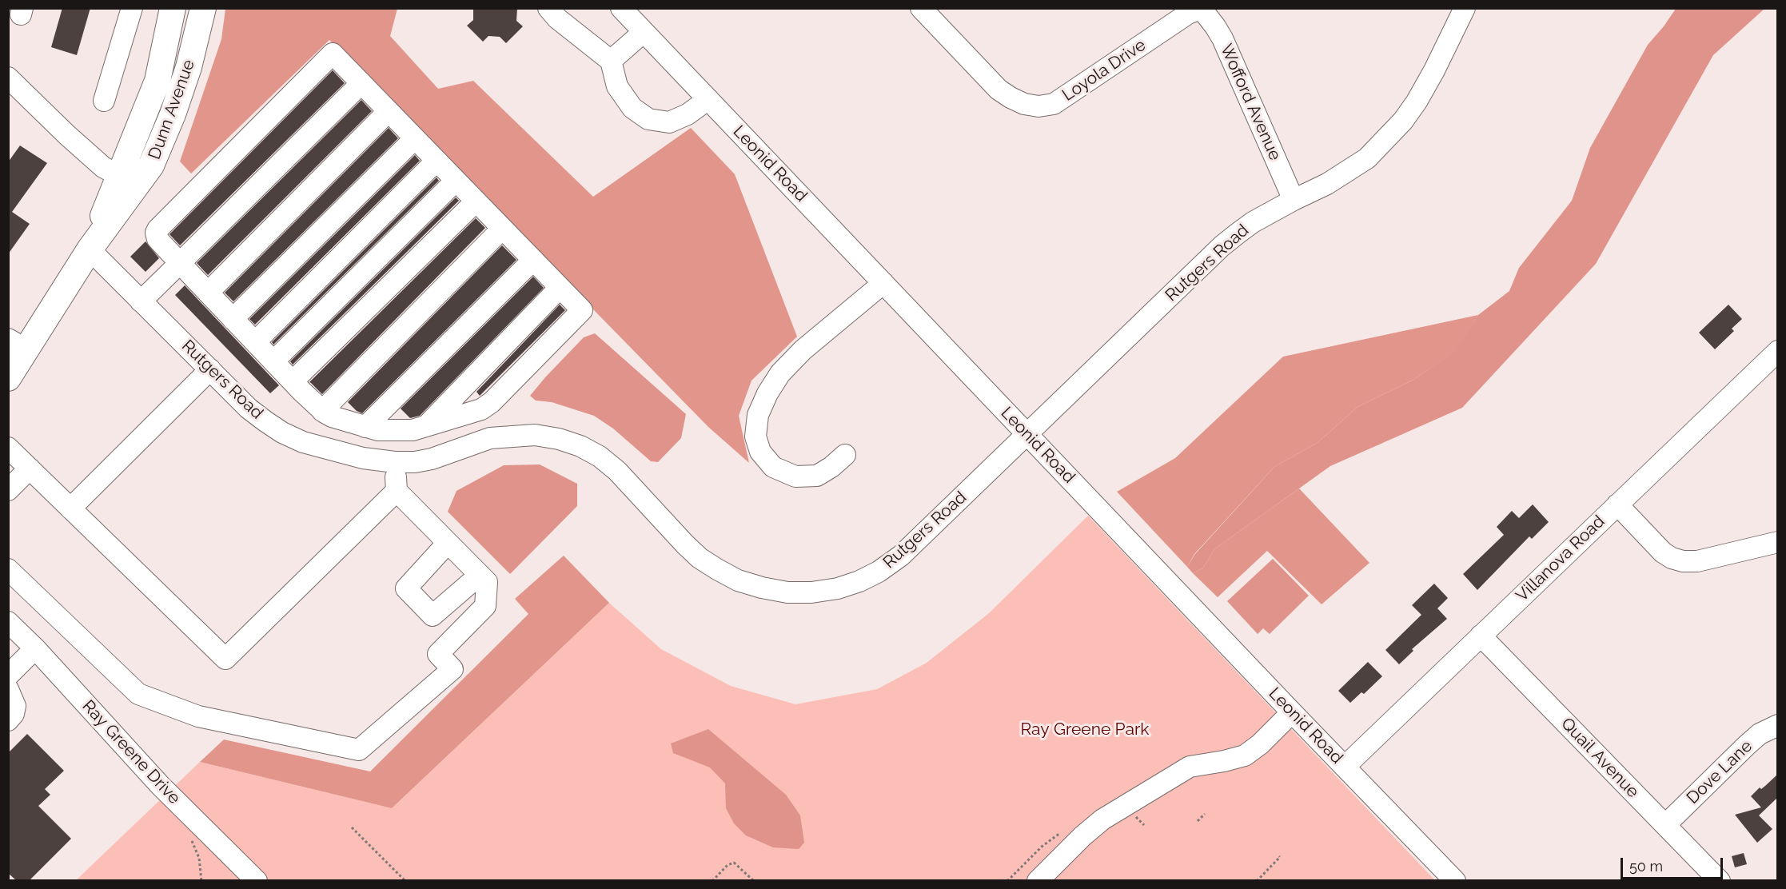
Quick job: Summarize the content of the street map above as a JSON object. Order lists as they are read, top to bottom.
{
  "streets": {
    "main road": ["Dunn Avenue"],
    "street": [
      "Loyola Drive",
      "Wofford Avenue",
      "Leonid Road",
      "Rutgers Road",
      "Villanova Road",
      "Ray Greene Drive",
      "Quail Avenue",
      "Dove Lane"
    ]
  },
  "crossings": [
    ["Loyola Drive", "Wofford Avenue"],
    ["Wofford Avenue", "Rutgers Road"],
    ["Dunn Avenue", "Rutgers Road"],
    ["Leonid Road", "Rutgers Road"],
    ["Leonid Road", "Villanova Road"],
    ["Villanova Road", "Quail Avenue"],
    ["Quail Avenue", "Dove Lane"]
  ],
  "parks": ["Ray Greene Park"],
  "scale_bar": "50 m"
}
